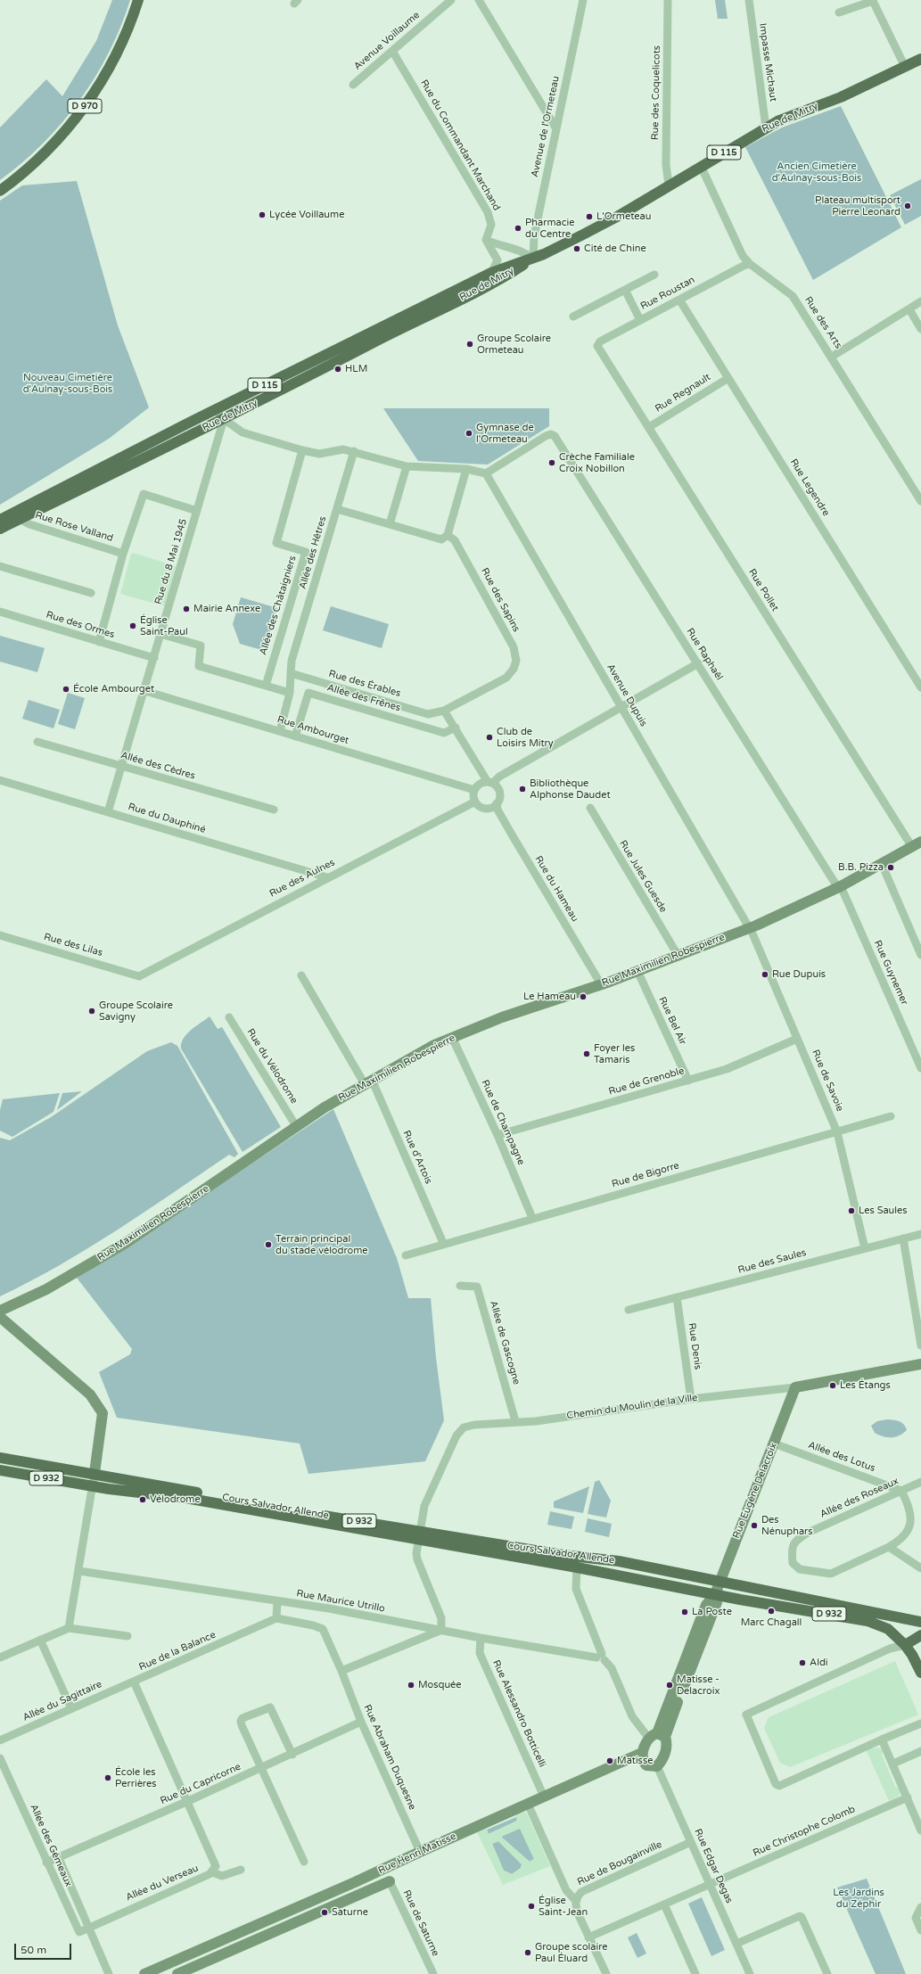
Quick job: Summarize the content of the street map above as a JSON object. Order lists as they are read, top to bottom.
{
  "streets": {
    "main road": [
      "D 970",
      "Rue de Mitry",
      "D 115",
      "D 932",
      "Cours Salvador Allende"
    ],
    "street": [
      "Avenue Voillaume",
      "Impasse Michaut",
      "Rue des Coquelicots",
      "Avenue de l'Ormeteau",
      "Rue du Commandant Marchand",
      "Rue Roustan",
      "Rue des Arts",
      "Rue Regnault",
      "Rue Legendre",
      "Rue Rose Valland",
      "Allée des Hêtres",
      "Rue du 8 Mai 1945",
      "Rue Pollet",
      "Rue des Sapins",
      "Allée des Châtaigniers",
      "Rue des Ormes",
      "Rue Raphaël",
      "Rue des Érables",
      "Avenue Dupuis",
      "Allée des Frênes",
      "Rue Ambourget",
      "Allée des Cèdres",
      "Rue du Dauphiné",
      "Rue Jules Guesde",
      "Rue des Aulnes",
      "Rue du Hameau",
      "Rue des Lilas",
      "Rue Maximilien Robespierre",
      "Rue Guynemer",
      "Rue Bel Air",
      "Rue du Vélodrome",
      "Rue de Savoie",
      "Rue de Grenoble",
      "Rue de Champagne",
      "Rue d'Artois",
      "Rue de Bigorre",
      "Rue des Saules",
      "Allée de Gascogne",
      "Rue Denis",
      "Chemin du Moulin de la Ville",
      "Allée des Lotus",
      "Rue Eugène Delacroix",
      "Allée des Roseaux",
      "Rue Maurice Utrillo",
      "Rue de la Balance",
      "Allée du Sagittaire",
      "Rue Alessandro Botticelli",
      "Rue Abraham Duquesne",
      "Rue du Capricorne",
      "Rue Christophe Colomb",
      "Allée des Gémeaux",
      "Rue Henri Matisse",
      "Rue de Bougainville",
      "Rue Edgar Degas",
      "Allée du Verseau",
      "Rue de Saturne"
    ]
  },
  "crossings": [
    ["Avenue Voillaume", "Rue du Commandant Marchand"],
    ["Impasse Michaut", "Rue de Mitry"],
    ["Rue des Coquelicots", "Rue de Mitry"],
    ["Rue de Mitry", "Avenue de l'Ormeteau"],
    ["Rue de Mitry", "Rue des Arts"],
    ["Rue de Mitry", "Rue Rose Valland"],
    ["Rue de Mitry", "Rue du 8 Mai 1945"],
    ["Rue Roustan", "Rue des Arts"],
    ["Rue Roustan", "Rue Legendre"],
    ["Rue Roustan", "Rue Pollet"],
    ["Rue Regnault", "Rue Legendre"],
    ["Rue Regnault", "Rue Pollet"],
    ["Allée des Hêtres", "Rue des Érables"],
    ["Rue du 8 Mai 1945", "Rue des Ormes"],
    ["Rue du 8 Mai 1945", "Rue Ambourget"],
    ["Rue du 8 Mai 1945", "Allée des Cèdres"],
    ["Rue du 8 Mai 1945", "Rue du Dauphiné"],
    ["Rue Pollet", "Rue Maximilien Robespierre"],
    ["Rue des Sapins", "Rue des Érables"],
    ["Rue Raphaël", "Avenue Dupuis"],
    ["Rue Raphaël", "Rue Maximilien Robespierre"],
    ["Rue Raphaël", "Rue Guynemer"],
    ["Avenue Dupuis", "Rue Maximilien Robespierre"],
    ["Avenue Dupuis", "Rue de Savoie"],
    ["Allée des Frênes", "Rue Ambourget"],
    ["Rue Ambourget", "Rue des Aulnes"],
    ["Rue Ambourget", "Rue du Hameau"],
    ["Rue du Dauphiné", "Rue des Aulnes"],
    ["Rue Jules Guesde", "Rue Maximilien Robespierre"],
    ["Rue des Aulnes", "Rue du Hameau"],
    ["Rue des Aulnes", "Rue des Lilas"],
    ["Rue du Hameau", "Rue Maximilien Robespierre"],
    ["Rue Maximilien Robespierre", "Rue Guynemer"],
    ["Rue Maximilien Robespierre", "Rue Bel Air"],
    ["Rue Maximilien Robespierre", "Rue du Vélodrome"],
    ["Rue Maximilien Robespierre", "Rue de Savoie"],
    ["Rue Maximilien Robespierre", "Rue de Champagne"],
    ["Rue Maximilien Robespierre", "Rue d'Artois"],
    ["Rue Bel Air", "Rue de Grenoble"],
    ["Rue de Savoie", "Rue de Grenoble"],
    ["Rue de Savoie", "Rue de Bigorre"],
    ["Rue de Savoie", "Rue des Saules"],
    ["Rue de Grenoble", "Rue de Champagne"],
    ["Rue de Champagne", "Rue de Bigorre"],
    ["Rue d'Artois", "Rue de Bigorre"],
    ["Rue des Saules", "Rue Denis"],
    ["Allée de Gascogne", "Chemin du Moulin de la Ville"],
    ["Rue Denis", "Chemin du Moulin de la Ville"],
    ["Chemin du Moulin de la Ville", "Rue Eugène Delacroix"],
    ["Chemin du Moulin de la Ville", "Cours Salvador Allende"],
    ["Allée des Lotus", "Rue Eugène Delacroix"],
    ["Allée des Lotus", "Allée des Roseaux"],
    ["D 932", "Rue Eugène Delacroix"],
    ["D 932", "Cours Salvador Allende"],
    ["Rue Eugène Delacroix", "Cours Salvador Allende"],
    ["Rue Maurice Utrillo", "Rue Alessandro Botticelli"],
    ["Rue de la Balance", "Allée du Sagittaire"],
    ["Rue de la Balance", "Rue Abraham Duquesne"],
    ["Rue de la Balance", "Rue du Capricorne"],
    ["Rue de la Balance", "Allée du Verseau"],
    ["Rue Alessandro Botticelli", "Rue Henri Matisse"],
    ["Rue Abraham Duquesne", "Rue du Capricorne"],
    ["Rue Abraham Duquesne", "Rue Henri Matisse"],
    ["Rue du Capricorne", "Allée des Gémeaux"],
    ["Rue du Capricorne", "Allée du Verseau"],
    ["Rue Christophe Colomb", "Rue de Bougainville"],
    ["Rue Christophe Colomb", "Rue Edgar Degas"],
    ["Allée des Gémeaux", "Allée du Verseau"],
    ["Rue Henri Matisse", "Rue de Saturne"],
    ["Rue de Bougainville", "Rue Edgar Degas"]
  ],
  "parks": ["Ancien Cimetière d'Aulnay-sous-Bois", "Nouveau Cimetière d'Aulnay-sous-Bois", "Les Jardins du Zéphir"],
  "places": [
    "Plateau multisport Pierre Leonard",
    "Lycée Voillaume",
    "L'Ormeteau",
    "Pharmacie du Centre",
    "Cité de Chine",
    "Groupe Scolaire Ormeteau",
    "HLM",
    "Gymnase de l'Ormeteau",
    "Crèche Familiale Croix Nobillon",
    "Mairie Annexe",
    "Église Saint-Paul",
    "École Ambourget",
    "Club de Loisirs Mitry",
    "Bibliothèque Alphonse Daudet",
    "B.B. Pizza",
    "Rue Dupuis",
    "Le Hameau",
    "Groupe Scolaire Savigny",
    "Foyer les Tamaris",
    "Les Saules",
    "Terrain principal du stade vélodrome",
    "Les Étangs",
    "Vélodrome",
    "Des Nénuphars",
    "Marc Chagall",
    "La Poste",
    "Aldi",
    "Mosquée",
    "Matisse - Delacroix",
    "Matisse",
    "École les Perrières",
    "Église Saint-Jean",
    "Saturne",
    "Groupe scolaire Paul Éluard"
  ],
  "scale_bar": "50 m"
}
